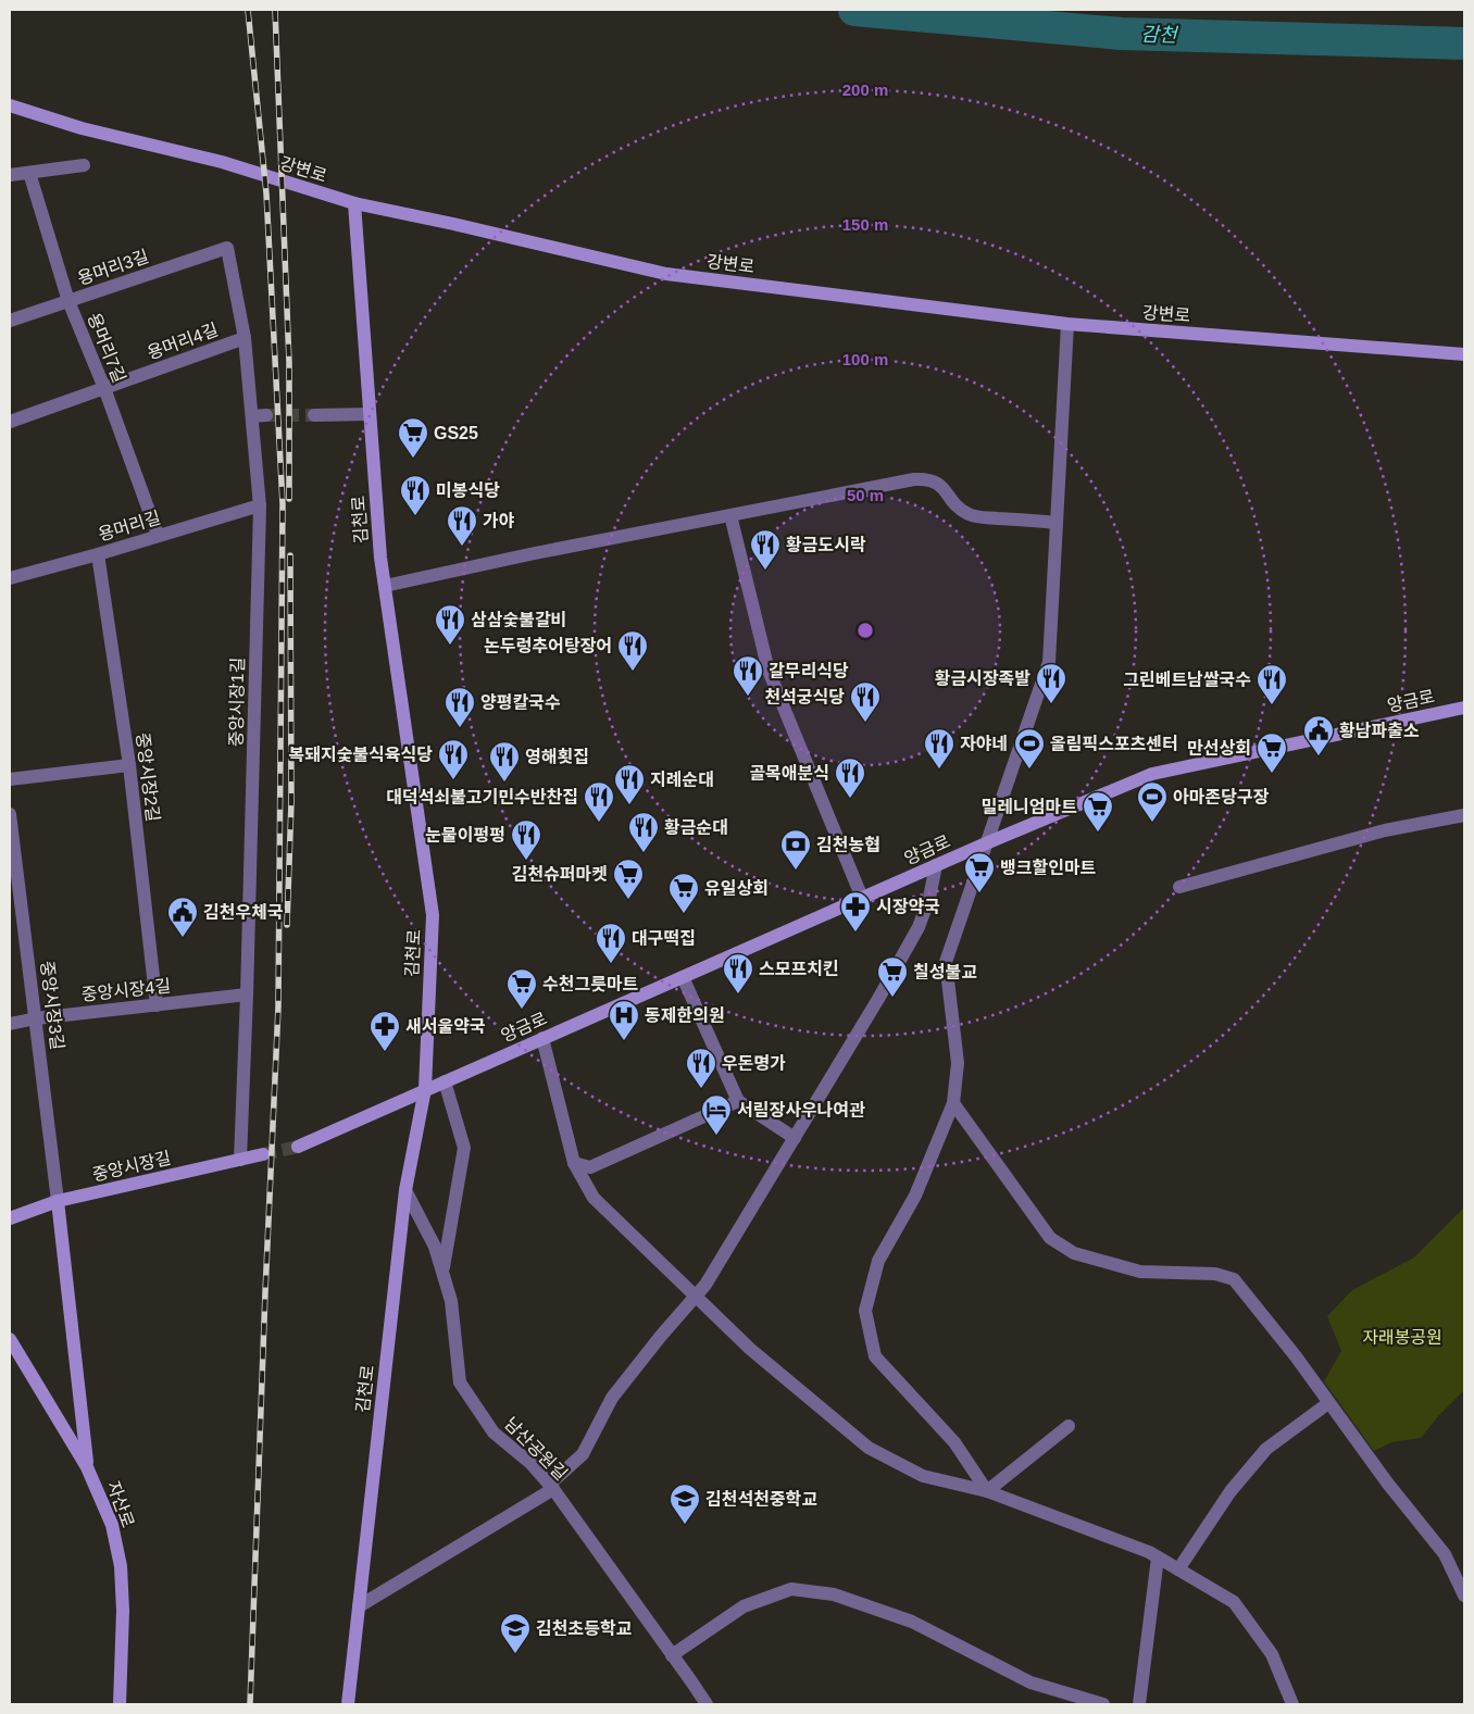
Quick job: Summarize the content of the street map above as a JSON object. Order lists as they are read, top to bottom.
{
  "streets": {
    "street": [
      "강변로",
      "용머리3길",
      "용머리4길",
      "용머리7길",
      "김천로",
      "용머리길",
      "양금로",
      "중앙시장1길",
      "중앙시장2길",
      "중앙시장4길",
      "중앙시장3길",
      "중앙시장길",
      "남산공원길",
      "자산로"
    ]
  },
  "crossings": [
    ["강변로", "김천로"],
    ["용머리3길", "용머리7길"],
    ["용머리3길", "중앙시장1길"],
    ["용머리4길", "용머리7길"],
    ["용머리4길", "중앙시장1길"],
    ["용머리7길", "용머리길"],
    ["김천로", "양금로"],
    ["김천로", "남산공원길"],
    ["용머리길", "중앙시장1길"],
    ["용머리길", "중앙시장2길"],
    ["중앙시장1길", "중앙시장4길"],
    ["중앙시장1길", "중앙시장길"],
    ["중앙시장2길", "중앙시장4길"],
    ["중앙시장4길", "중앙시장3길"],
    ["중앙시장3길", "중앙시장길"]
  ],
  "water": ["감천"],
  "parks": ["자래봉공원"],
  "places": {
    "supermarket": [
      "GS25",
      "만선상회",
      "밀레니엄마트",
      "뱅크할인마트",
      "김천슈퍼마켓",
      "유일상회",
      "칠성불교",
      "수천그릇마트"
    ],
    "restaurant": [
      "미봉식당",
      "가야",
      "황금도시락",
      "삼삼숯불갈비",
      "논두렁추어탕장어",
      "갈무리식당",
      "황금시장족발",
      "그린베트남쌀국수",
      "천석궁식당",
      "양평칼국수",
      "자야네",
      "복돼지숯불식육식당",
      "영해횟집",
      "골목애분식",
      "지례순대",
      "대덕석쇠불고기민수반찬집",
      "황금순대",
      "눈물이펑펑",
      "대구떡집",
      "스모프치킨",
      "우돈명가"
    ],
    "public building": ["황남파출소", "김천우체국"],
    "sports": ["올림픽스포츠센터", "아마존당구장"],
    "bank": ["김천농협"],
    "pharmacy": ["시장약국", "새서울약국"],
    "hospital": ["동제한의원"],
    "hotel": ["서림장사우나여관"],
    "school or university": ["김천석천중학교", "김천초등학교"]
  },
  "rings": [
    "200 m",
    "150 m",
    "100 m",
    "50 m"
  ]
}
